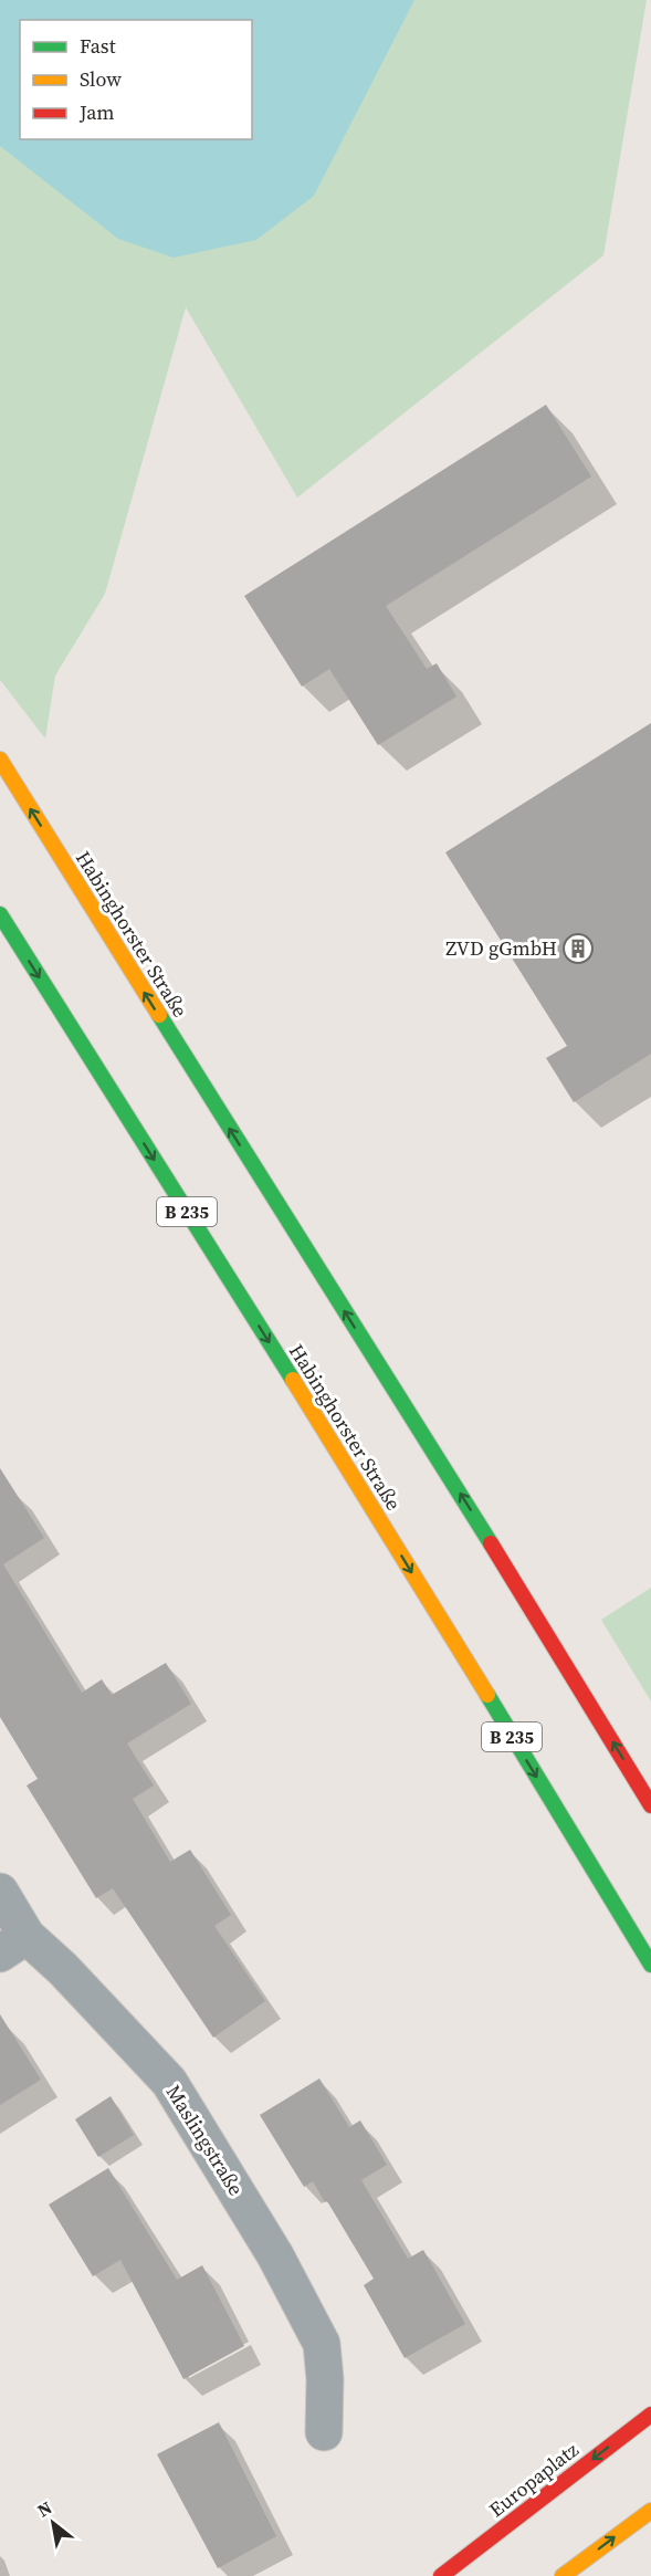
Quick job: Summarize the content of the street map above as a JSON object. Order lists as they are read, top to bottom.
{
  "streets": {
    "main road": ["Habinghorster Straße", "B 235", "Europaplatz"],
    "street": ["Maslingstraße"]
  },
  "places": {
    "building": ["ZVD gGmbH"]
  },
  "legend": ["Fast", "Slow", "Jam"],
  "north": "top left"
}
